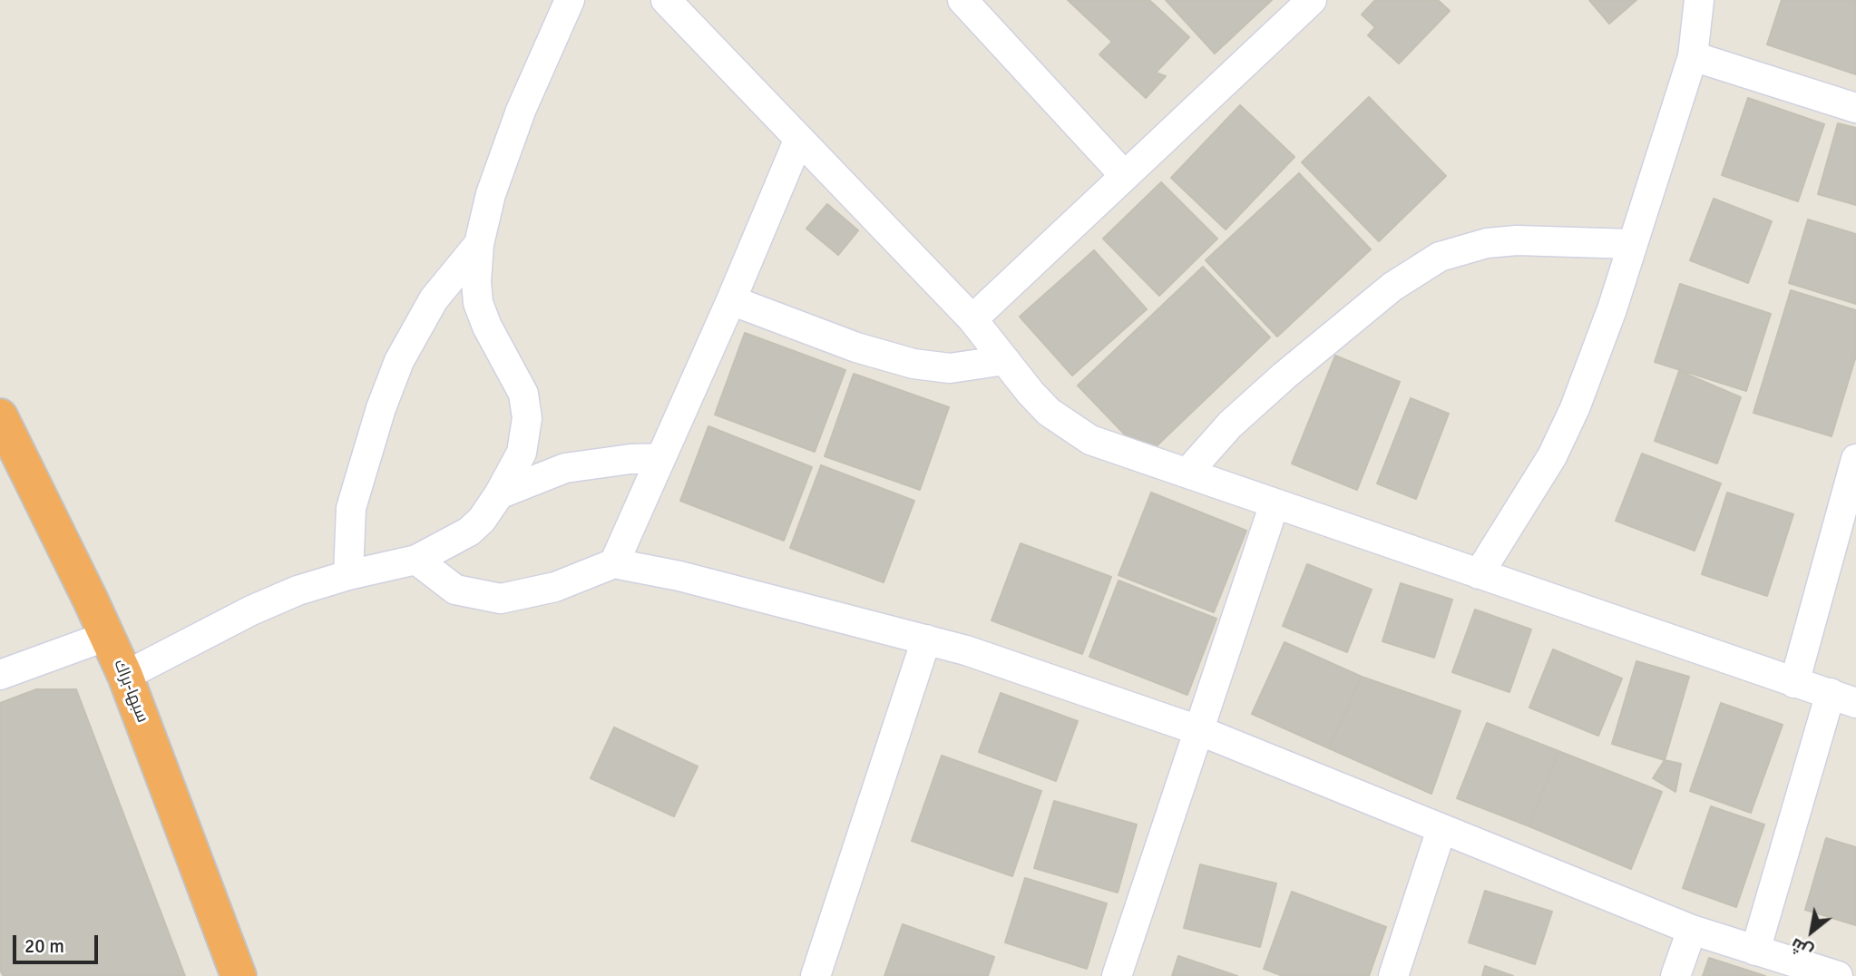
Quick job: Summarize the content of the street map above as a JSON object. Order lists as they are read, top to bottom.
{
  "streets": {
    "highway": ["سبها-براك"]
  },
  "scale_bar": "20 m",
  "north": "bottom left"
}
